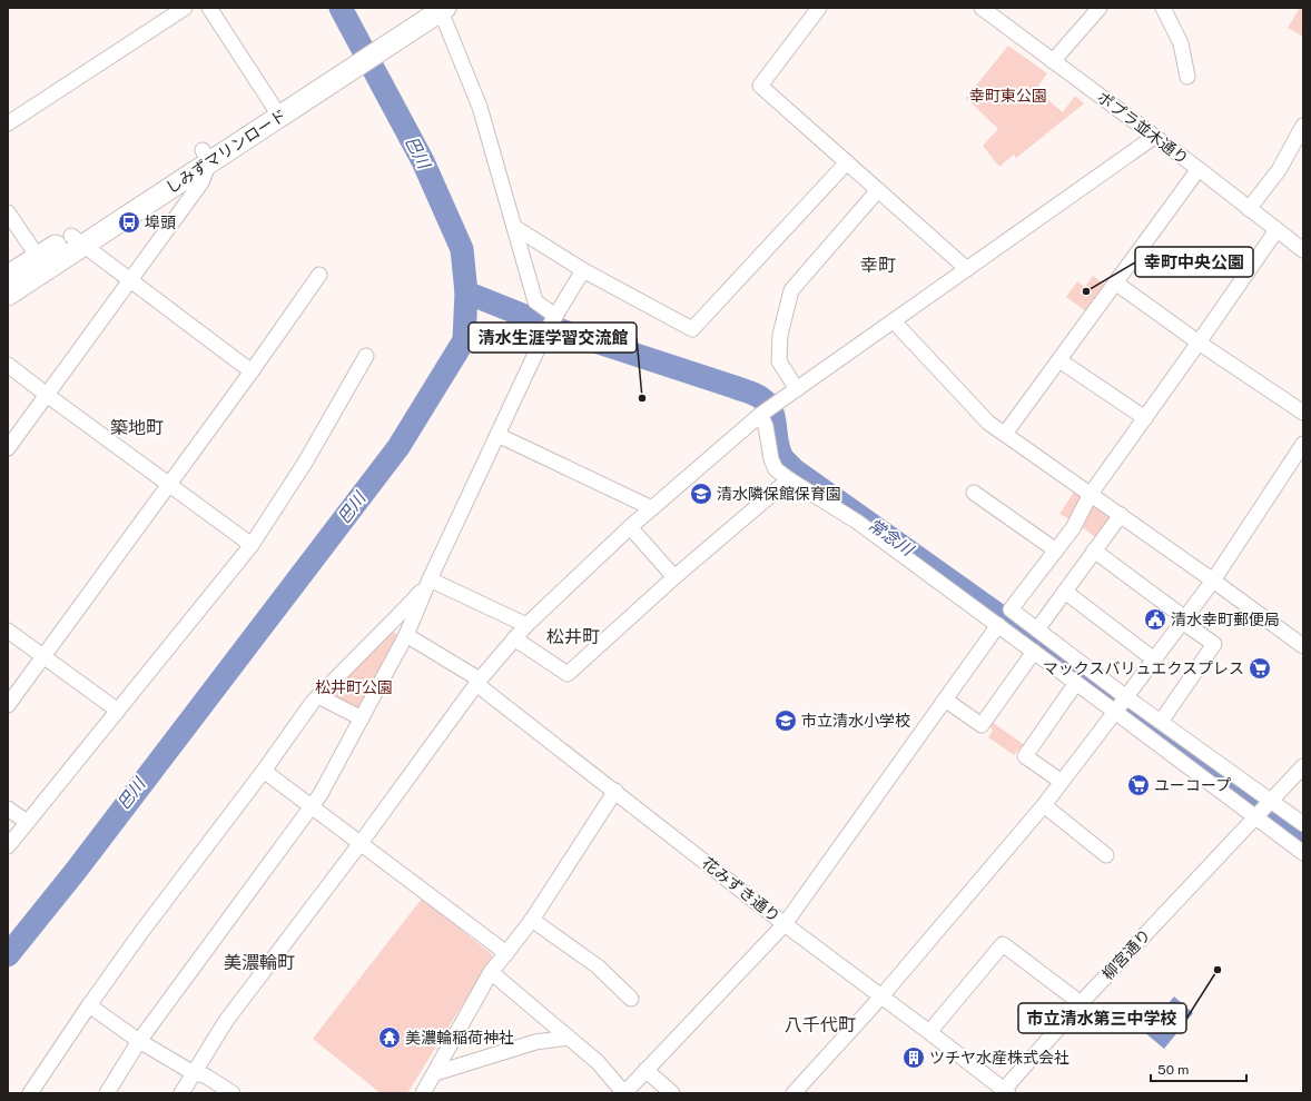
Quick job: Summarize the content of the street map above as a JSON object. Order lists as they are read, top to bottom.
{
  "streets": {
    "highway": ["しみずマリンロード"],
    "street": ["ポプラ並木通り", "花みずき通り", "柳宮通り"]
  },
  "crossings": [
    ["花みずき通り", "柳宮通り"]
  ],
  "districts": [
    "幸町",
    "築地町",
    "松井町",
    "美濃輪町",
    "八千代町"
  ],
  "water": ["巴川", "常念川"],
  "parks": ["幸町東公園", "松井町公園"],
  "places": {
    "bus stop": ["埠頭"],
    "other": ["幸町中央公園", "清水生涯学習交流館", "市立清水第三中学校"],
    "school or university": ["清水隣保館保育園", "市立清水小学校"],
    "public building": ["清水幸町郵便局"],
    "supermarket": ["マックスバリュエクスプレス", "ユーコープ"],
    "temple": ["美濃輪稲荷神社"],
    "building": ["ツチヤ水産株式会社"]
  },
  "scale_bar": "50 m"
}
